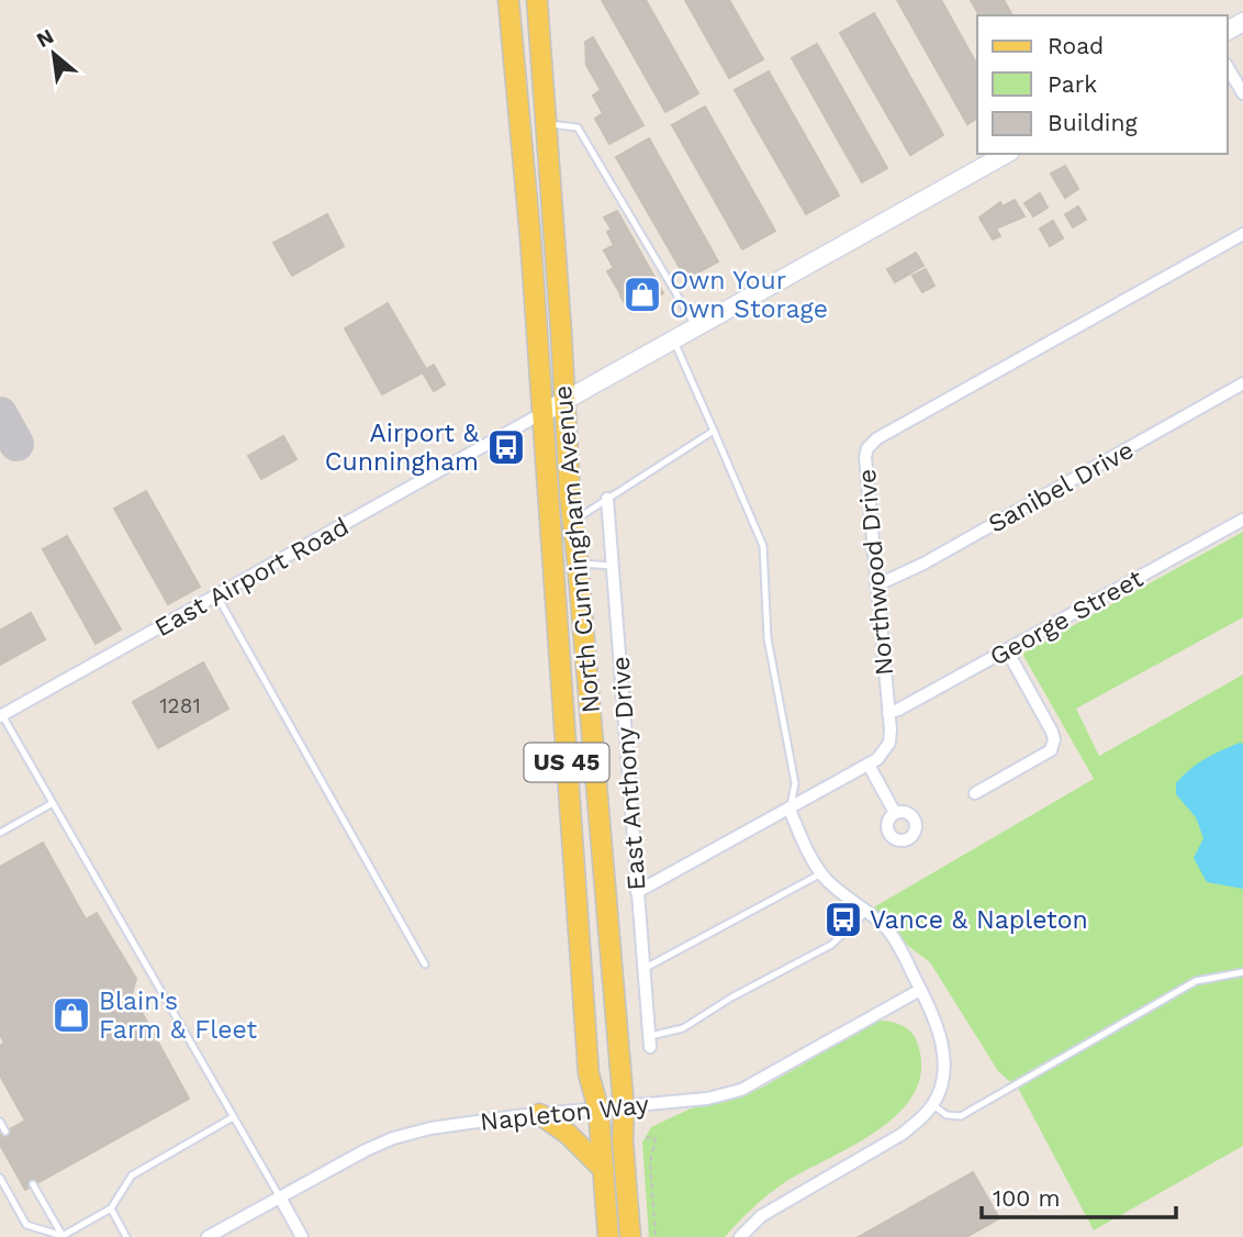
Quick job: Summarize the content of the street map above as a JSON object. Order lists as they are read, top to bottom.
{
  "streets": {
    "main road": ["North Cunningham Avenue", "US 45"],
    "street": [
      "Sanibel Drive",
      "Northwood Drive",
      "East Airport Road",
      "George Street",
      "East Anthony Drive",
      "Napleton Way"
    ]
  },
  "crossings": [
    ["Sanibel Drive", "Northwood Drive"],
    ["North Cunningham Avenue", "East Airport Road"],
    ["North Cunningham Avenue", "US 45"],
    ["North Cunningham Avenue", "Napleton Way"],
    ["Northwood Drive", "George Street"],
    ["Northwood Drive", "East Anthony Drive"],
    ["US 45", "Napleton Way"]
  ],
  "places": {
    "shop": ["Own Your Own Storage", "Blain's Farm & Fleet"],
    "bus stop": ["Airport & Cunningham", "Vance & Napleton"]
  },
  "house_numbers": ["1281"],
  "legend": ["Road", "Park", "Building"],
  "scale_bar": "100 m",
  "north": "top left"
}
